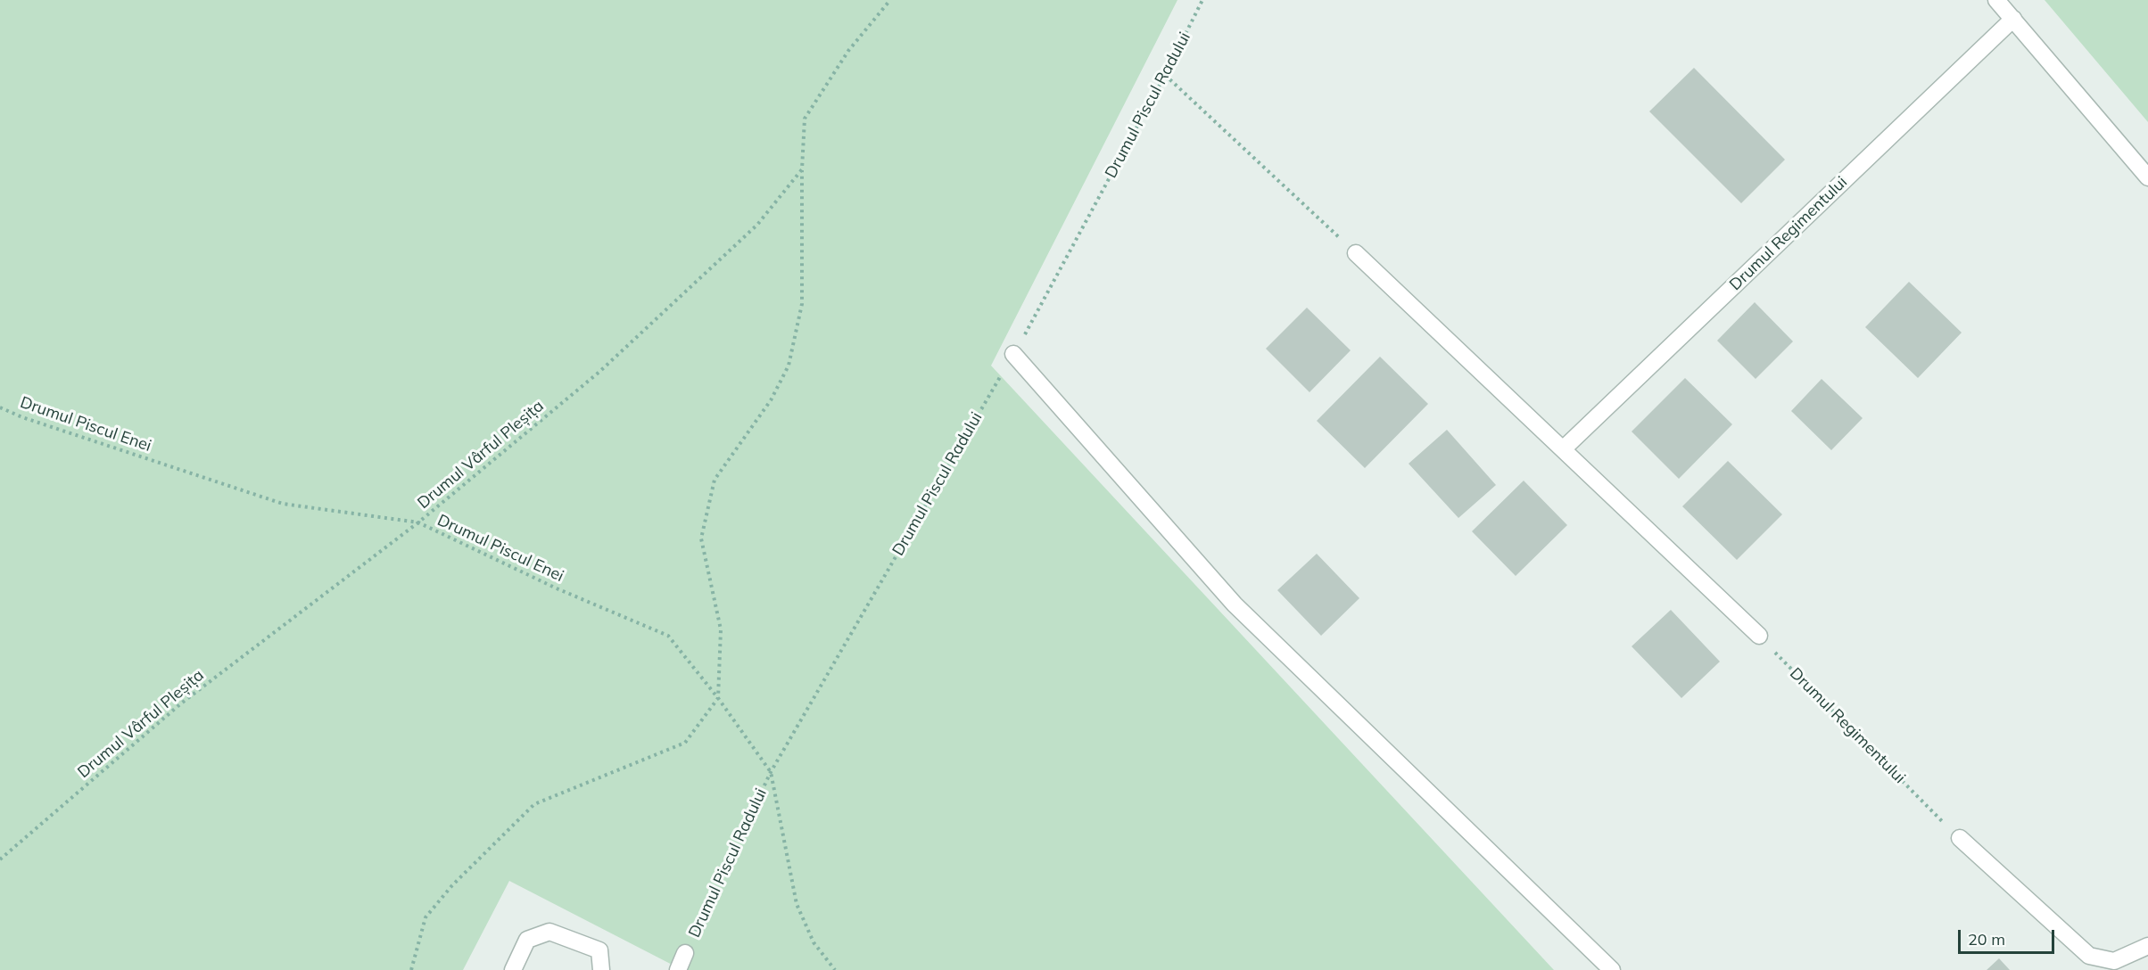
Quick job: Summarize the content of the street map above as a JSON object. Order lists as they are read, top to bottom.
{
  "streets": {
    "street": ["Drumul Piscul Radului", "Drumul Regimentului"],
    "path": ["Drumul Piscul Enei", "Drumul Vârful Pleșița"]
  },
  "crossings": [
    ["Drumul Piscul Radului", "Drumul Piscul Enei"],
    ["Drumul Piscul Enei", "Drumul Vârful Pleșița"]
  ],
  "scale_bar": "20 m"
}
